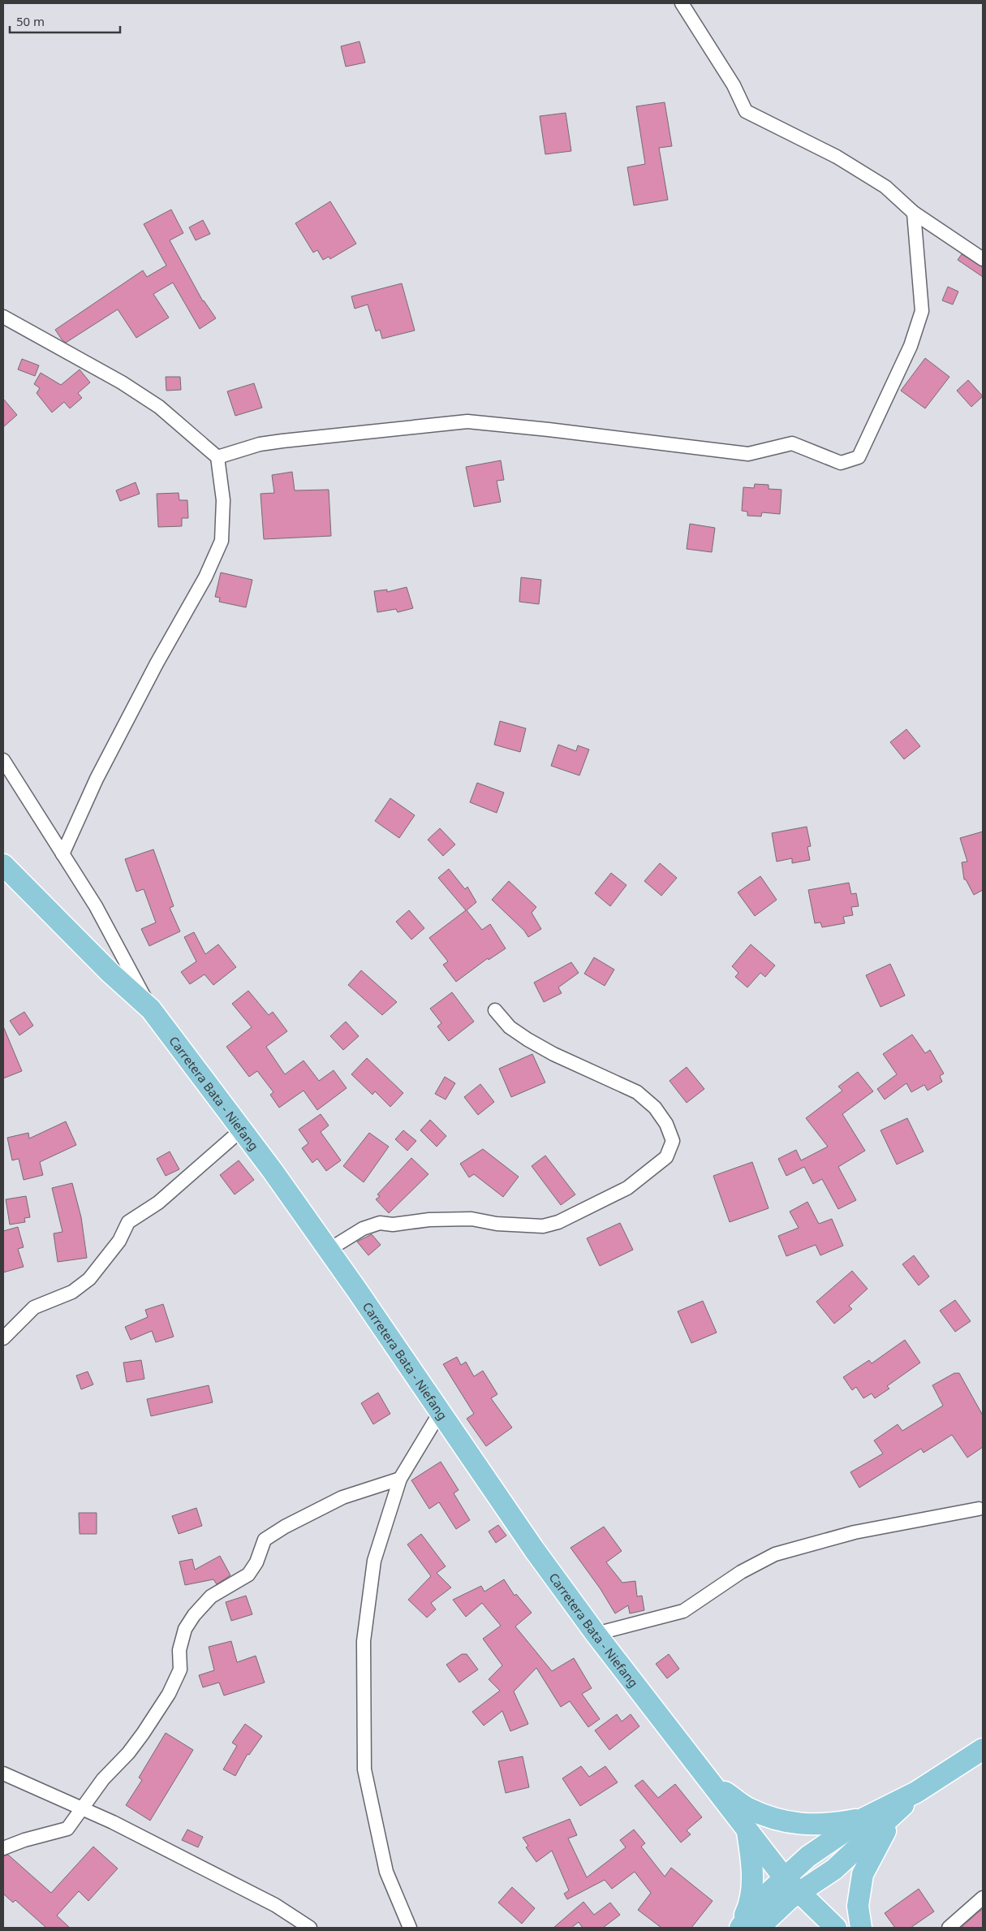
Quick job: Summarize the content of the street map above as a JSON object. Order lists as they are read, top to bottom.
{
  "streets": {
    "main road": ["Carretera Bata - Niefang"]
  },
  "scale_bar": "50 m"
}
